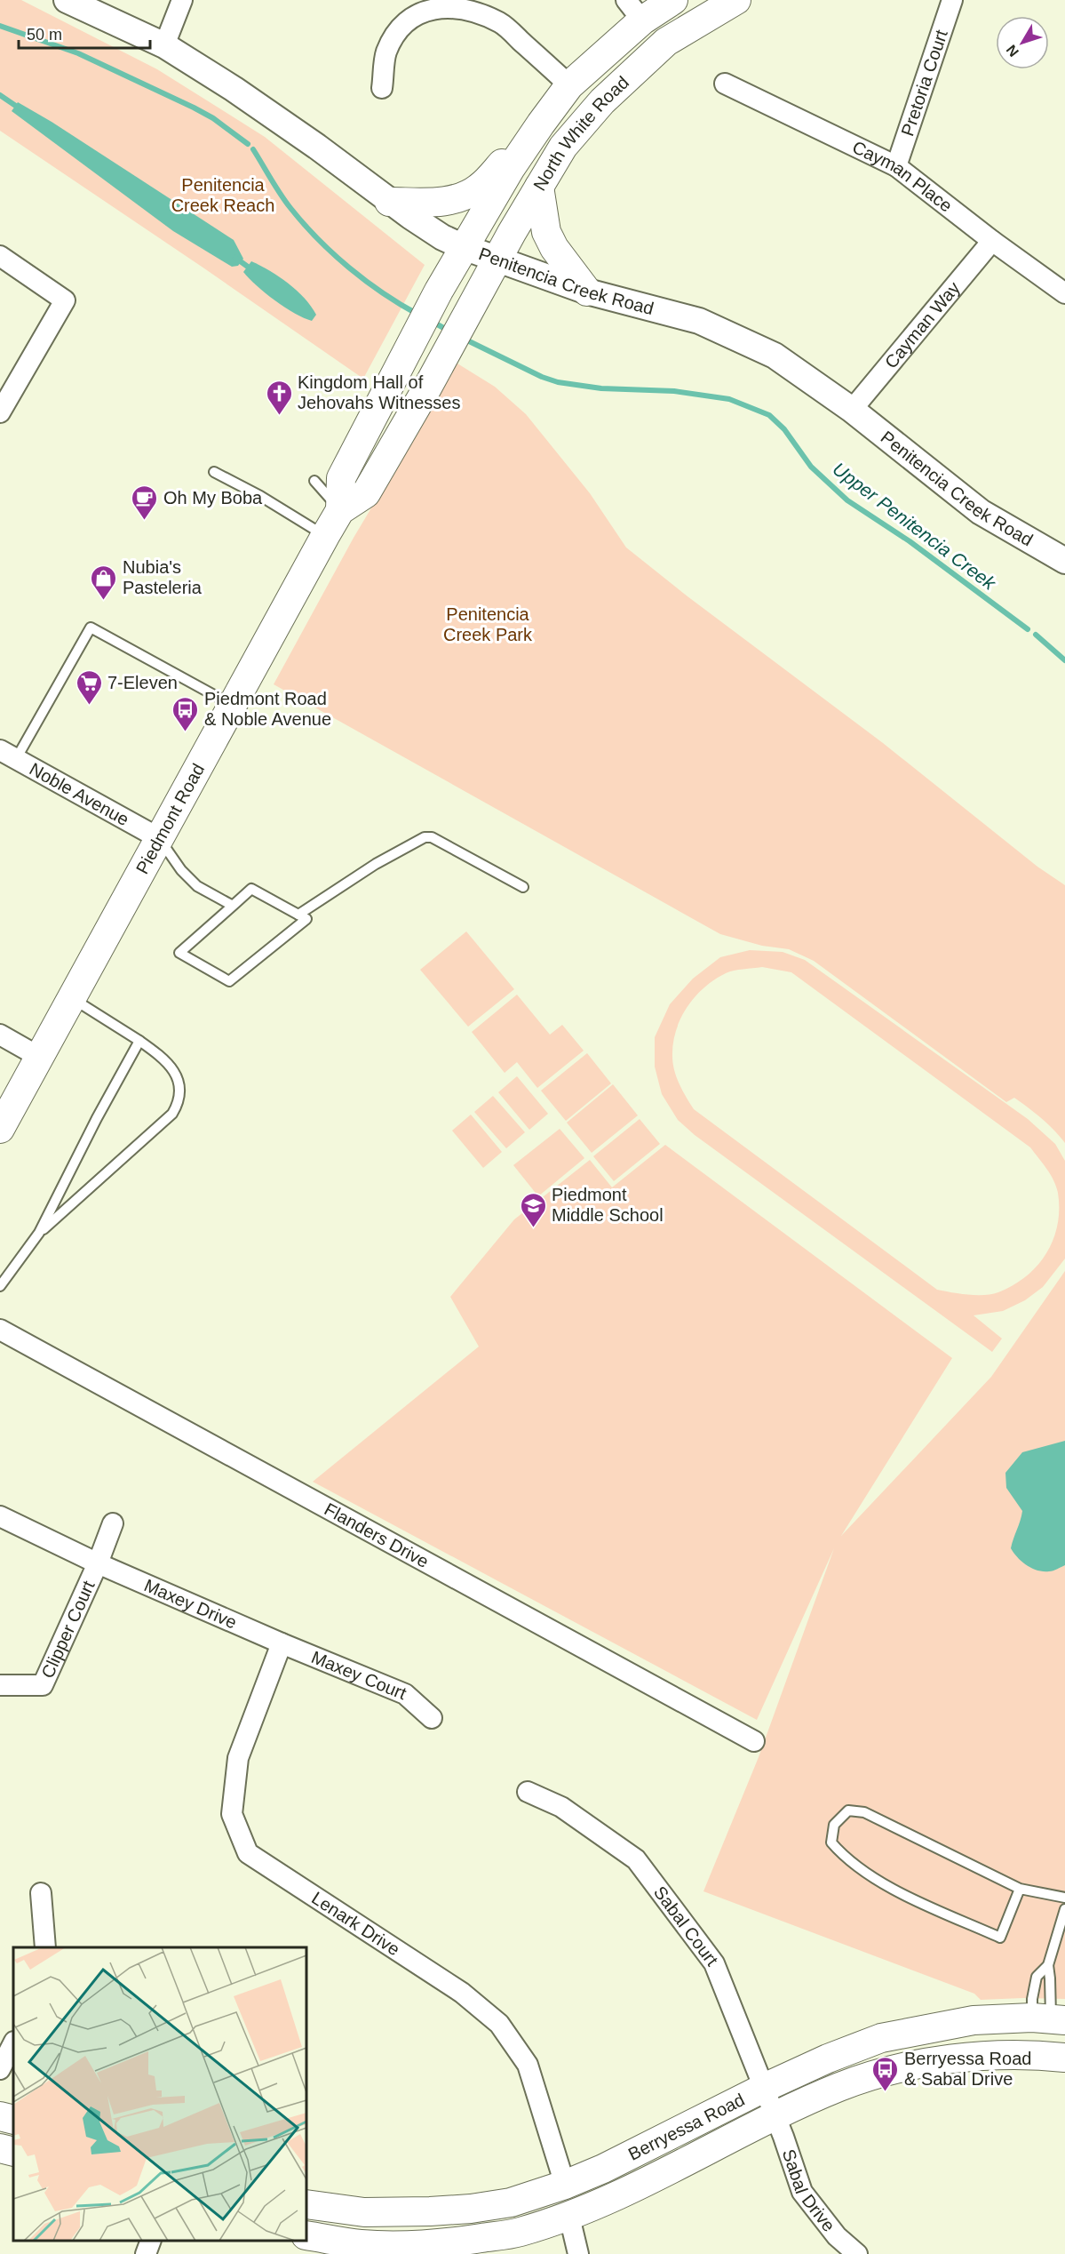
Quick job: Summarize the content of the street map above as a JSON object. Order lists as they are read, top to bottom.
{
  "streets": {
    "main road": ["North White Road", "Piedmont Road", "Berryessa Road"],
    "street": [
      "Pretoria Court",
      "Cayman Place",
      "Penitencia Creek Road",
      "Cayman Way",
      "Noble Avenue",
      "Flanders Drive",
      "Maxey Drive",
      "Clipper Court",
      "Maxey Court",
      "Lenark Drive",
      "Sabal Court",
      "Sabal Drive"
    ]
  },
  "crossings": [
    ["Pretoria Court", "Cayman Place"],
    ["North White Road", "Penitencia Creek Road"],
    ["North White Road", "Piedmont Road"],
    ["Cayman Place", "Cayman Way"],
    ["Penitencia Creek Road", "Cayman Way"],
    ["Noble Avenue", "Piedmont Road"],
    ["Maxey Drive", "Clipper Court"],
    ["Maxey Drive", "Maxey Court"],
    ["Maxey Drive", "Lenark Drive"],
    ["Maxey Court", "Lenark Drive"],
    ["Lenark Drive", "Berryessa Road"],
    ["Sabal Court", "Berryessa Road"],
    ["Sabal Court", "Sabal Drive"],
    ["Berryessa Road", "Sabal Drive"]
  ],
  "water": ["Upper Penitencia Creek"],
  "parks": ["Penitencia Creek Reach", "Penitencia Creek Park"],
  "places": {
    "church": ["Kingdom Hall of Jehovahs Witnesses"],
    "cafe": ["Oh My Boba"],
    "shop": ["Nubia's Pasteleria"],
    "supermarket": ["7-Eleven"],
    "bus stop": ["Piedmont Road & Noble Avenue", "Berryessa Road & Sabal Drive"],
    "school or university": ["Piedmont Middle School"]
  },
  "scale_bar": "50 m",
  "north": "bottom left"
}
